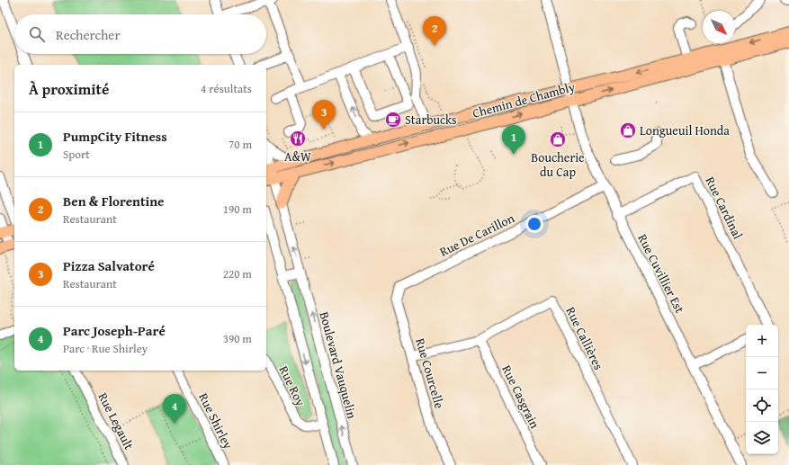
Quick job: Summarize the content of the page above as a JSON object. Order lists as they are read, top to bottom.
{
  "streets": {
    "main road": ["Chemin de Chambly"],
    "street": [
      "Rue Cardinal",
      "Rue De Carillon",
      "Rue Cuvillier Est",
      "Rue Callières",
      "Boulevard Vauquelin",
      "Rue Courcelle",
      "Rue Roy",
      "Rue Casgrain",
      "Rue Legault",
      "Rue Shirley"
    ]
  },
  "crossings": [
    ["Chemin de Chambly", "Rue Cuvillier Est"],
    ["Chemin de Chambly", "Boulevard Vauquelin"],
    ["Rue Cardinal", "Rue Cuvillier Est"],
    ["Rue De Carillon", "Rue Cuvillier Est"],
    ["Rue De Carillon", "Rue Courcelle"],
    ["Rue Callières", "Rue Courcelle"],
    ["Rue Callières", "Rue Casgrain"]
  ],
  "places": {
    "cafe": ["Starbucks"],
    "shop": ["Longueuil Honda", "Boucherie du Cap"],
    "restaurant": ["A&W"]
  },
  "north": "bottom right",
  "page": {
    "search": "Rechercher",
    "pins": [
      "2",
      "3",
      "1",
      "4"
    ],
    "heading": ["À proximité", "4 résultats"],
    "list": [
      {
        "mark": "1",
        "name": "PumpCity Fitness",
        "note": "Sport",
        "value": "70 m"
      },
      {
        "mark": "2",
        "name": "Ben & Florentine",
        "note": "Restaurant",
        "value": "190 m"
      },
      {
        "mark": "3",
        "name": "Pizza Salvatoré",
        "note": "Restaurant",
        "value": "220 m"
      },
      {
        "mark": "4",
        "name": "Parc Joseph-Paré",
        "note": "Parc · Rue Shirley",
        "value": "390 m"
      }
    ],
    "map_buttons": ["+", "−"]
  }
}
